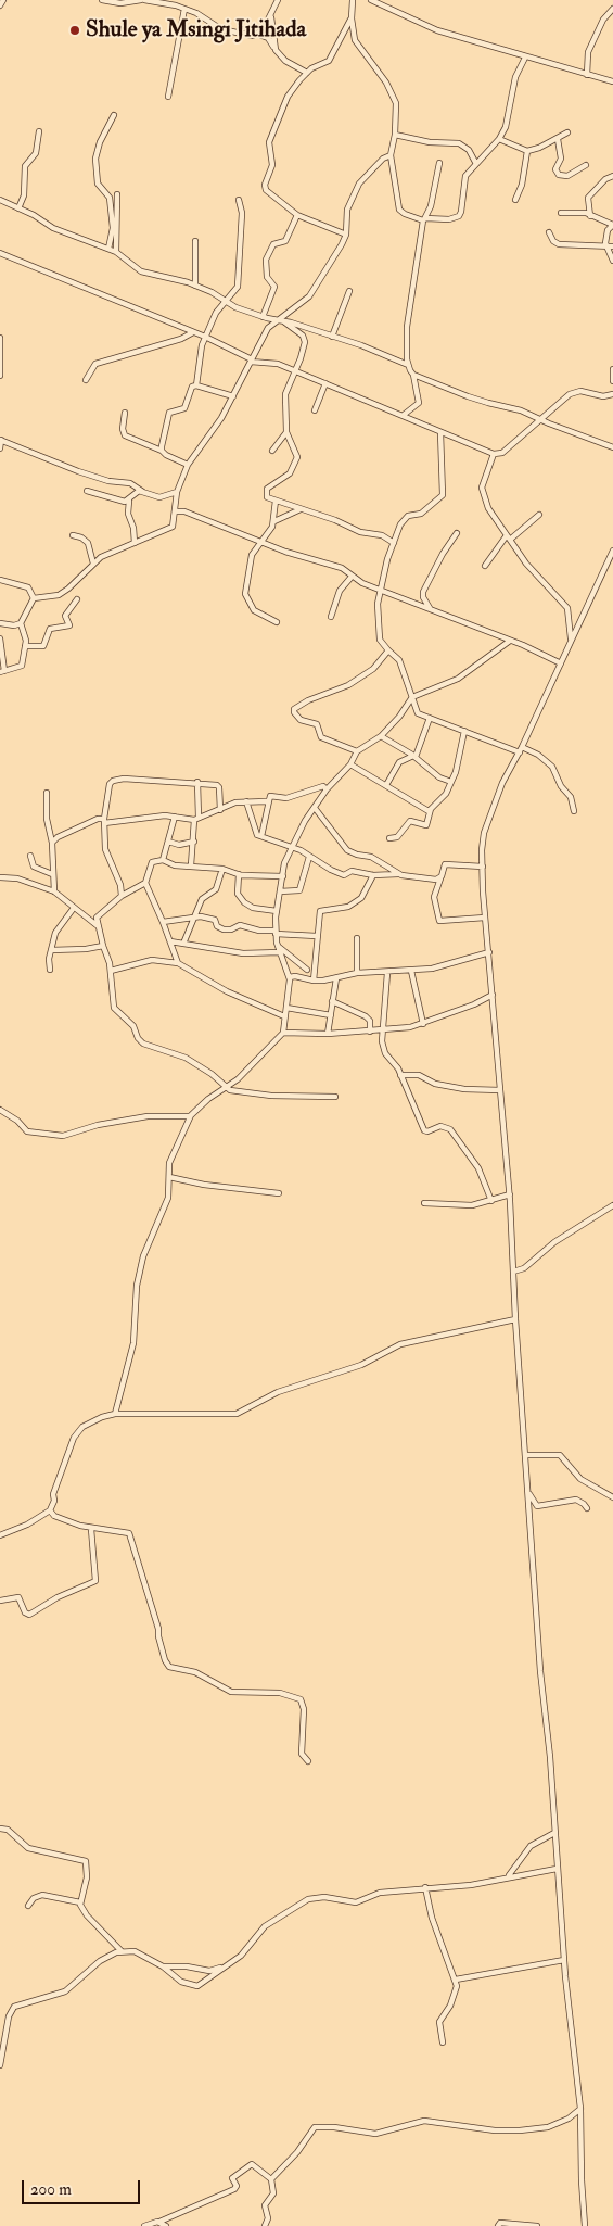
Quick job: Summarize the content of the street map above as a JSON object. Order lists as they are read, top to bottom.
{
  "places": ["Shule ya Msingi Jitihada"],
  "scale_bar": "200 m"
}
